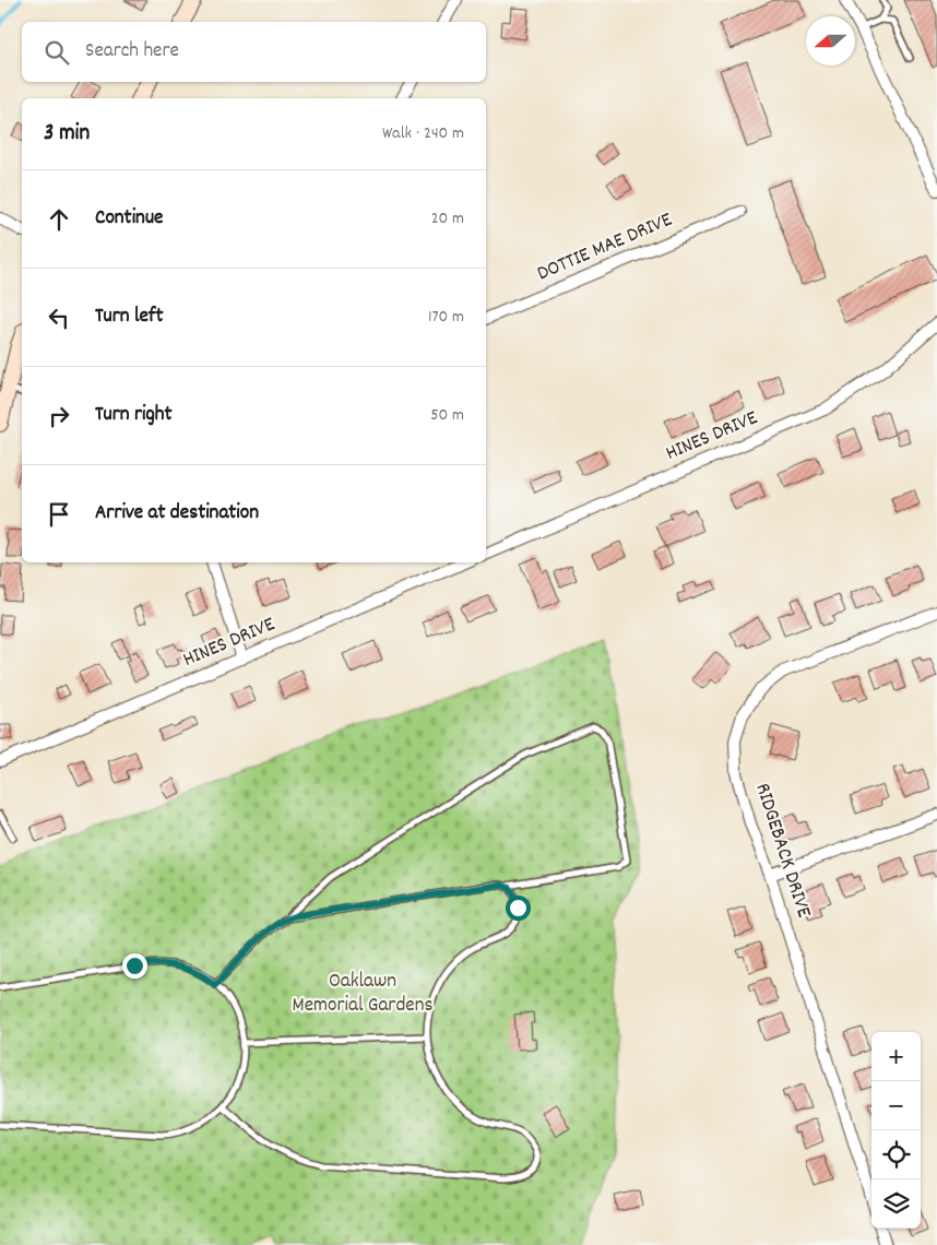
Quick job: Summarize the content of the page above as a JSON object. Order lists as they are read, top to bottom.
{
  "streets": {
    "street": ["DOTTIE MAE DRIVE", "HINES DRIVE", "RIDGEBACK DRIVE"]
  },
  "parks": ["Oaklawn Memorial Gardens"],
  "north": "left",
  "page": {
    "search": "Search here",
    "heading": ["3 min", "Walk · 240 m"],
    "list": [
      ["Continue", "20 m"],
      ["Turn left", "170 m"],
      ["Turn right", "50 m"],
      "Arrive at destination"
    ],
    "map_buttons": ["+", "−"]
  }
}
